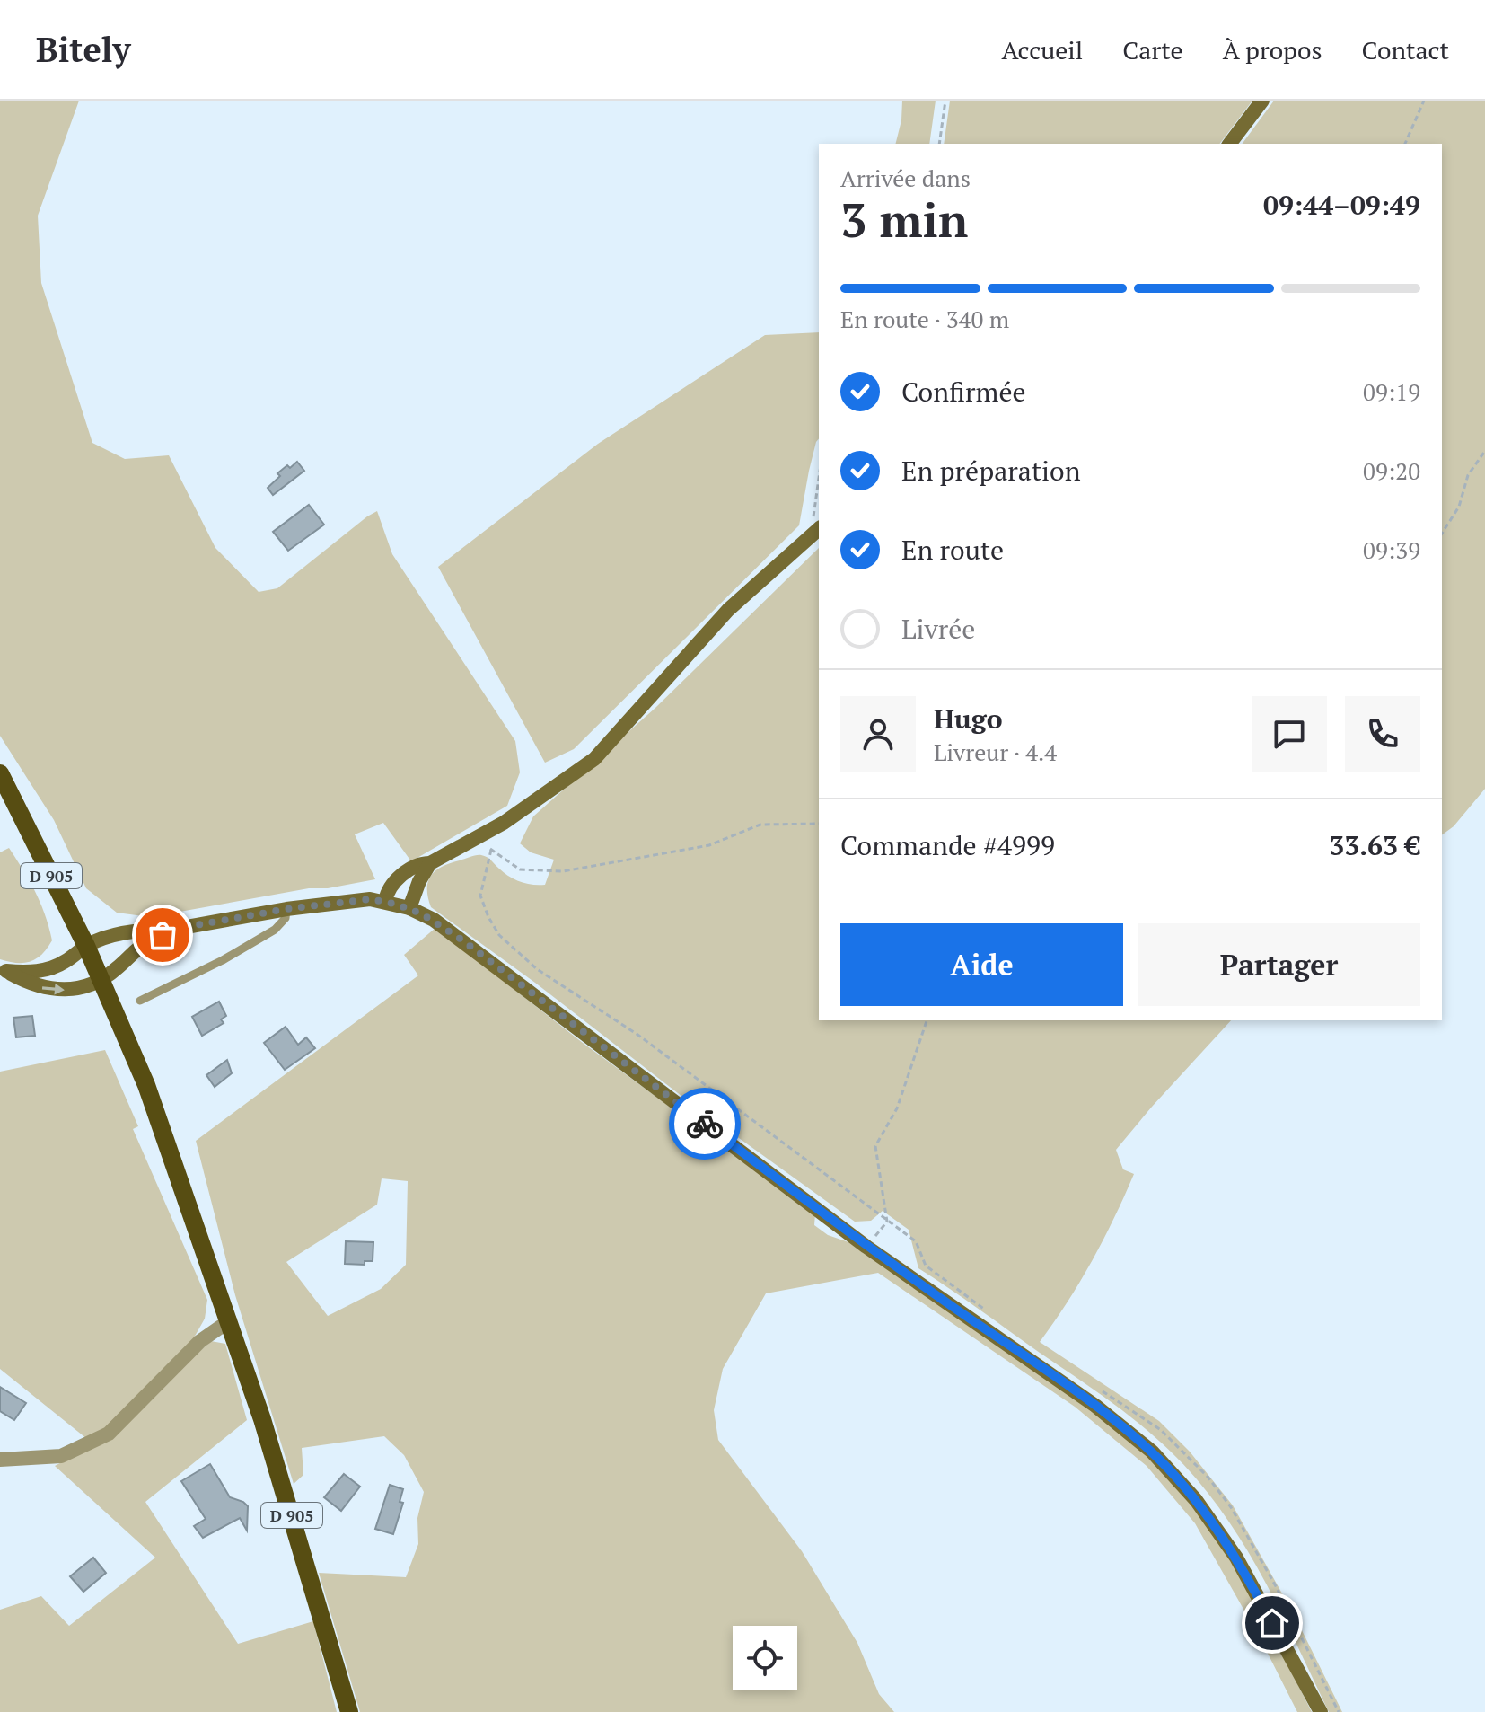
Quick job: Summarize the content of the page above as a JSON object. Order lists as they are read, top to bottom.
{
  "streets": {
    "main road": ["D 905"]
  },
  "page": {
    "header": "Bitely",
    "nav": [
      "Accueil",
      "Carte",
      "À propos",
      "Contact"
    ],
    "heading": ["3 min", "Arrivée dans", "09:44–09:49"],
    "panel": [
      "Hugo",
      "Livreur · 4.4",
      "Commande #4999",
      "33.63 €"
    ],
    "bar": "En route · 340 m",
    "list": [
      ["Confirmée", "09:19"],
      ["En préparation", "09:20"],
      ["En route", "09:39"],
      "Livrée"
    ],
    "buttons": ["Aide", "Partager"]
  }
}
